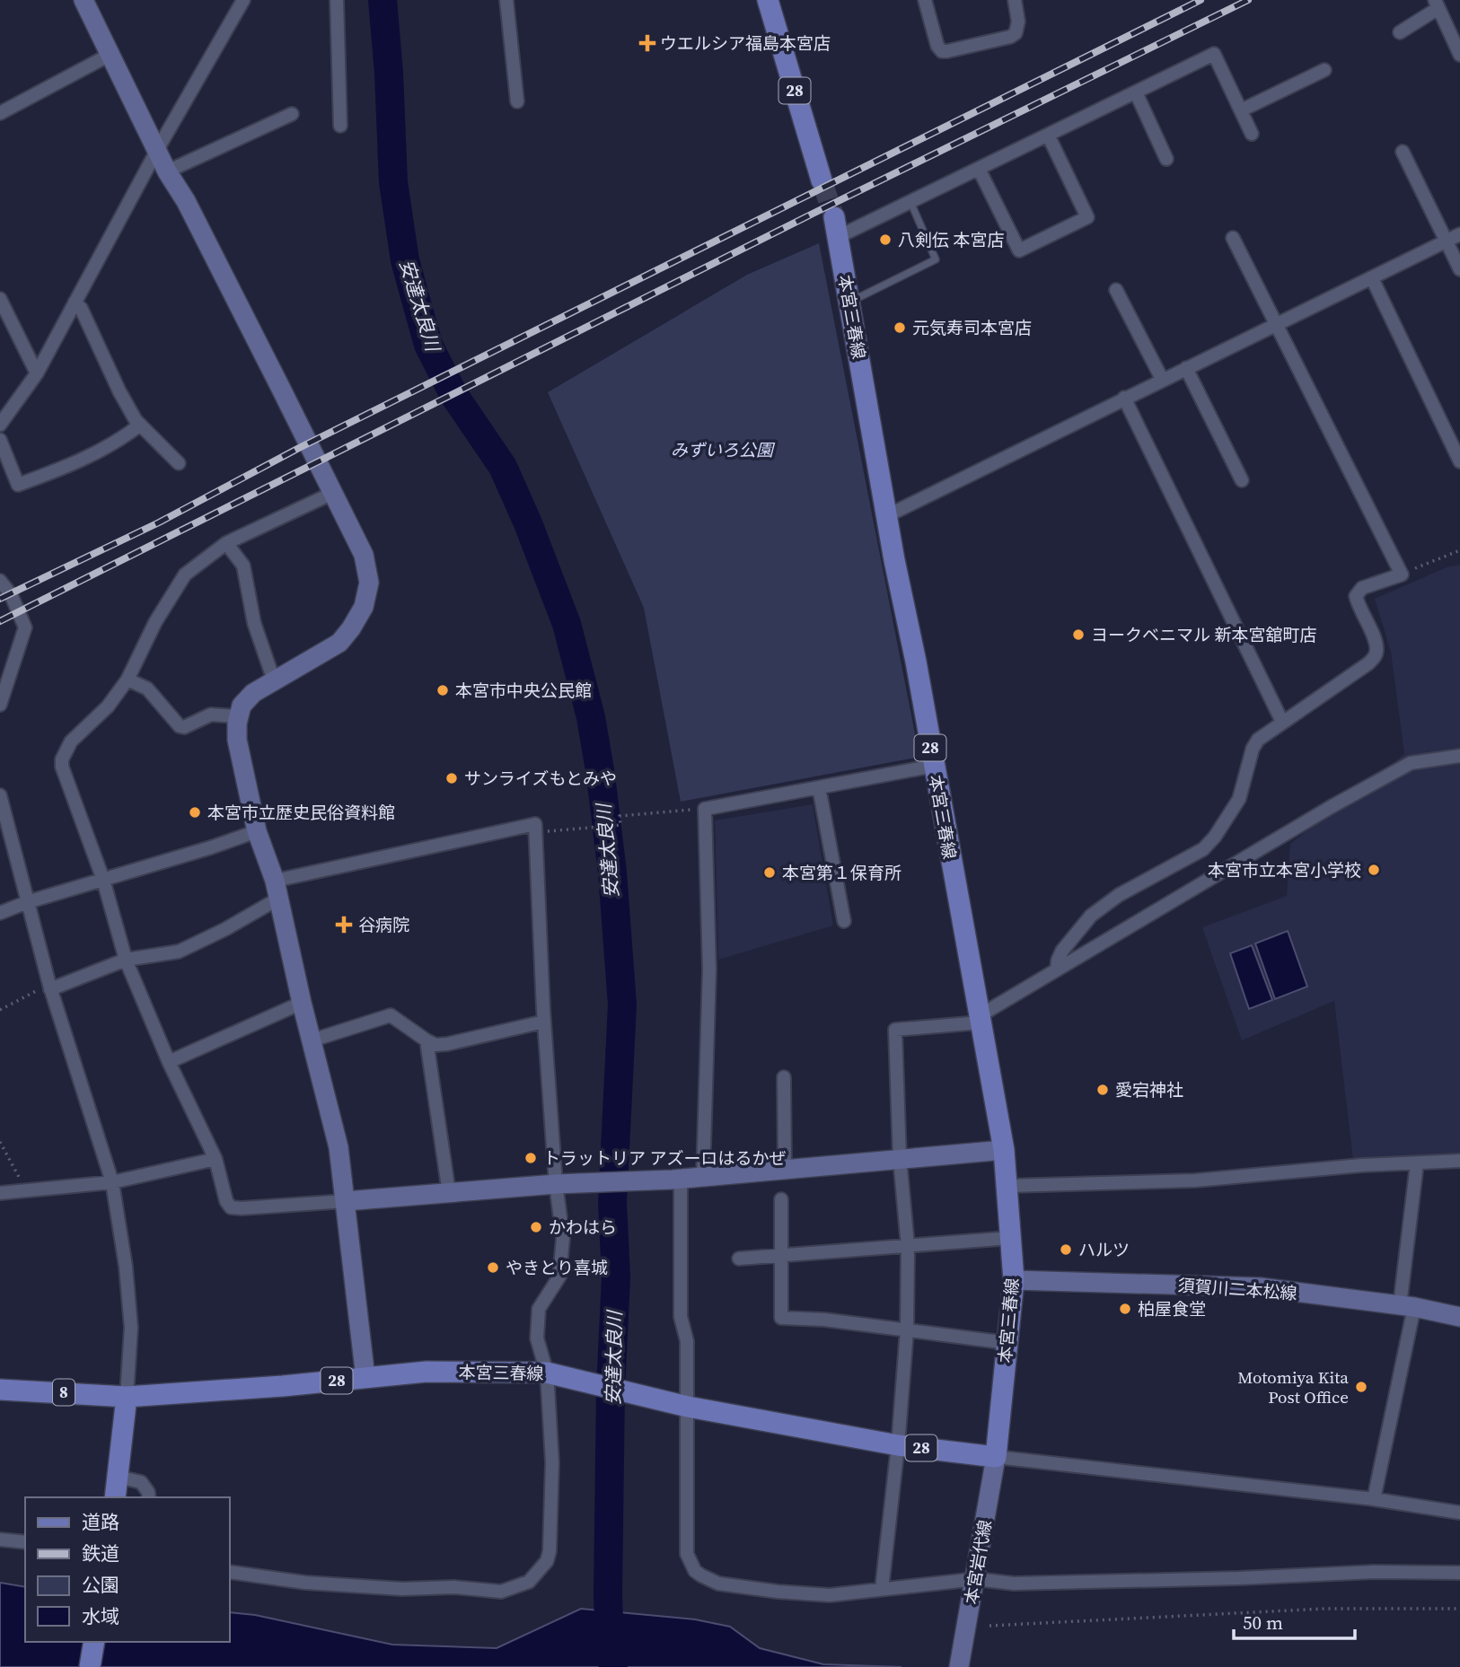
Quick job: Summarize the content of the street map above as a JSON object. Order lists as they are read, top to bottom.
{
  "streets": {
    "main road": ["28", "本宮三春線", "8"],
    "street": ["須賀川二本松線", "本宮岩代線"]
  },
  "crossings": [
    ["本宮三春線", "須賀川二本松線"],
    ["本宮三春線", "8"],
    ["本宮三春線", "本宮岩代線"]
  ],
  "water": ["安達太良川"],
  "parks": ["みずいろ公園"],
  "places": {
    "health": ["ウエルシア福島本宮店", "谷病院"],
    "other": [
      "八剣伝 本宮店",
      "元気寿司本宮店",
      "ヨークベニマル 新本宮舘町店",
      "本宮市中央公民館",
      "サンライズもとみや",
      "本宮市立歴史民俗資料館",
      "本宮市立本宮小学校",
      "本宮第１保育所",
      "愛宕神社",
      "トラットリア アズーロはるかぜ",
      "かわはら",
      "ハルツ",
      "やきとり喜城",
      "柏屋食堂",
      "Motomiya Kita Post Office"
    ]
  },
  "legend": [
    "道路",
    "鉄道",
    "公園",
    "水域"
  ],
  "scale_bar": "50 m"
}
